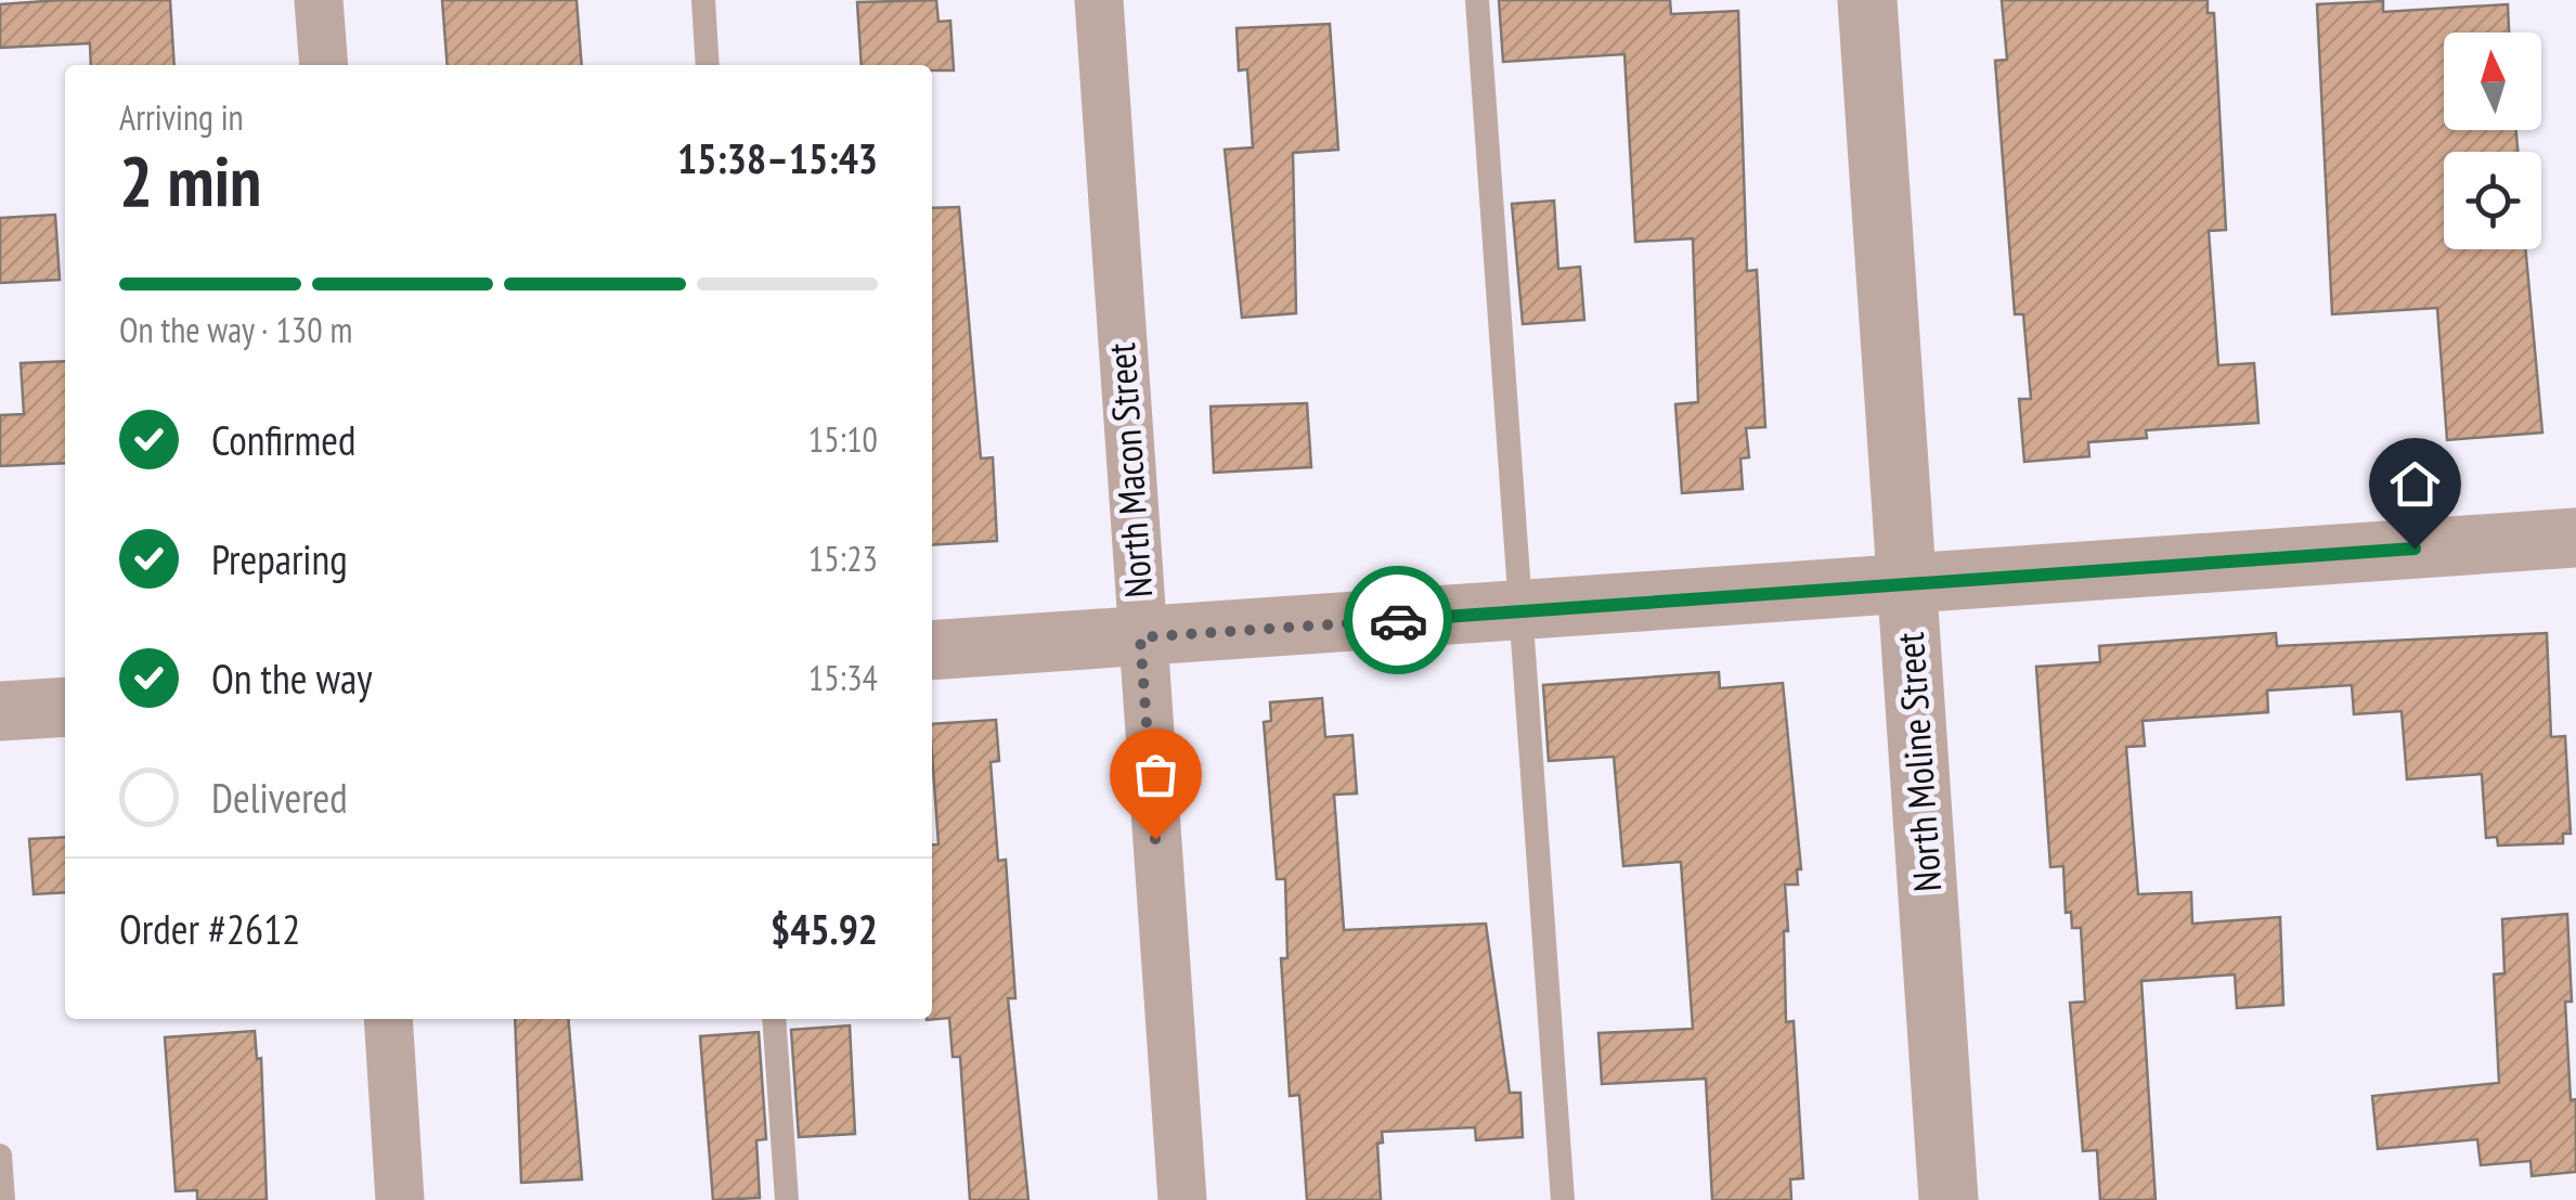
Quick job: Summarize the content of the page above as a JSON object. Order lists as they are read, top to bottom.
{
  "streets": {
    "street": ["North Macon Street", "North Moline Street"]
  },
  "north": "top",
  "page": {
    "heading": ["2 min", "Arriving in", "15:38–15:43"],
    "panel": ["Order #2612", "$45.92"],
    "bar": "On the way · 130 m",
    "list": [
      ["Confirmed", "15:10"],
      ["Preparing", "15:23"],
      ["On the way", "15:34"],
      "Delivered"
    ]
  }
}
